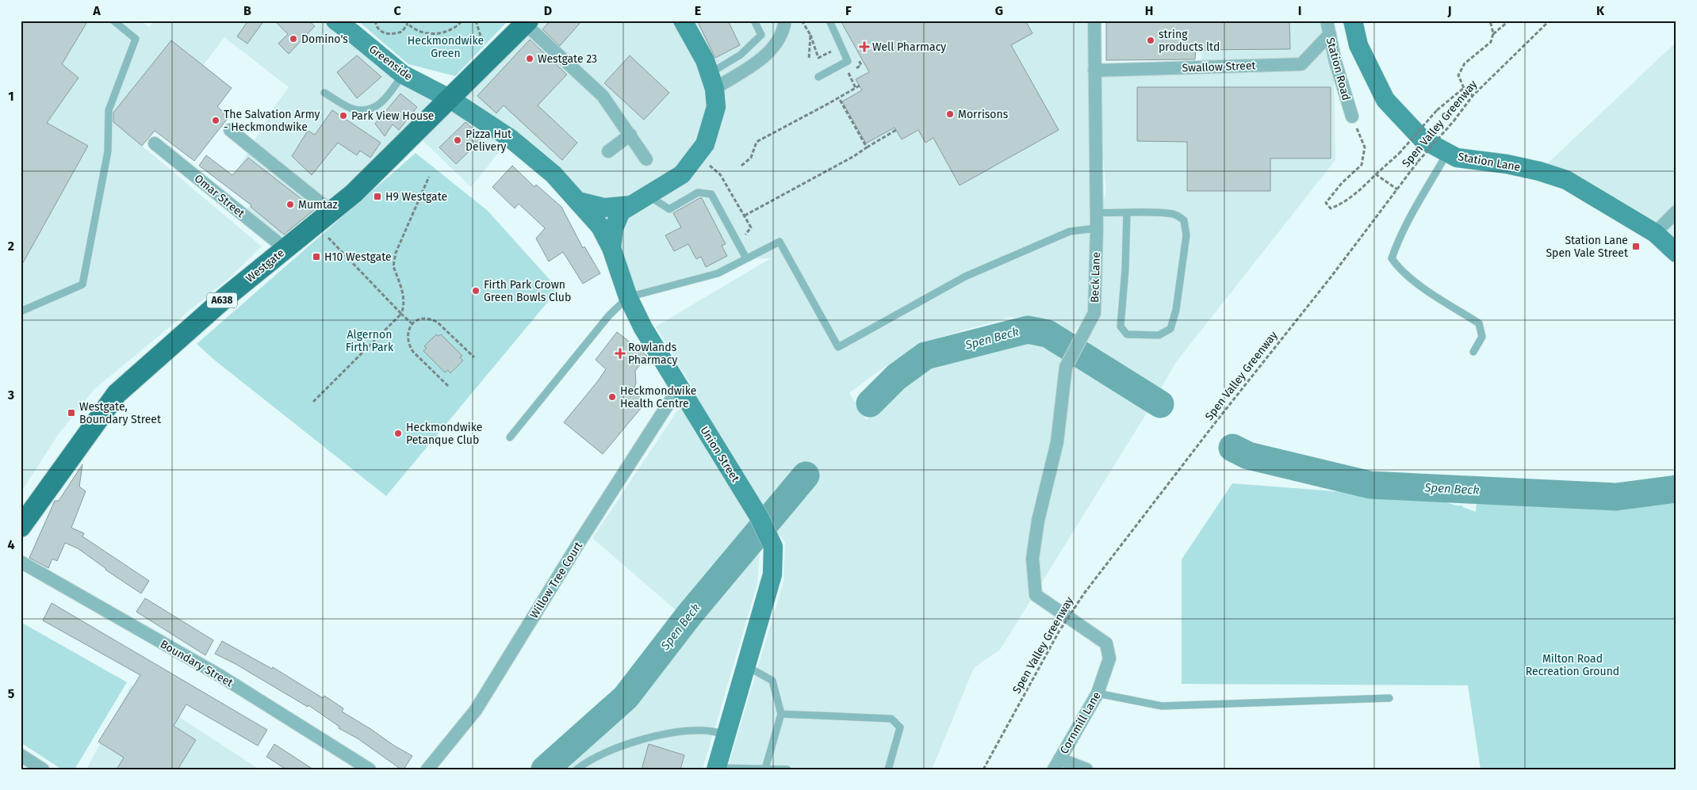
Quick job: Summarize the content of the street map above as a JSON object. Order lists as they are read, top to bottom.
{
  "streets": {
    "main road": ["Westgate", "A638"],
    "street": [
      "Greenside",
      "Swallow Street",
      "Station Road",
      "Station Lane",
      "Omar Street",
      "Beck Lane",
      "Union Street",
      "Willow Tree Court",
      "Boundary Street",
      "Cornmill Lane"
    ],
    "path": ["Spen Valley Greenway"]
  },
  "crossings": [
    ["Greenside", "Westgate"],
    ["Greenside", "Union Street"],
    ["Swallow Street", "Station Road"],
    ["Swallow Street", "Beck Lane"],
    ["Omar Street", "Westgate"],
    ["Westgate", "Union Street"],
    ["Beck Lane", "Cornmill Lane"],
    ["Union Street", "Willow Tree Court"]
  ],
  "water": ["Spen Beck"],
  "parks": ["Heckmondwike Green", "Algernon Firth Park", "Milton Road Recreation Ground"],
  "places": {
    "other": [
      "Domino's",
      "string products ltd",
      "Westgate 23",
      "Morrisons",
      "Park View House",
      "The Salvation Army - Heckmondwike",
      "Pizza Hut Delivery",
      "Mumtaz",
      "Firth Park Crown Green Bowls Club",
      "Heckmondwike Health Centre",
      "Heckmondwike Petanque Club"
    ],
    "health": ["Well Pharmacy", "Rowlands Pharmacy"],
    "transit": [
      "H9 Westgate",
      "Station Lane Spen Vale Street",
      "H10 Westgate",
      "Westgate, Boundary Street"
    ]
  },
  "grid": {
    "columns": [
      "A",
      "B",
      "C",
      "D",
      "E",
      "F",
      "G",
      "H",
      "I",
      "J",
      "K"
    ],
    "rows": [
      "1",
      "2",
      "3",
      "4",
      "5"
    ]
  }
}
